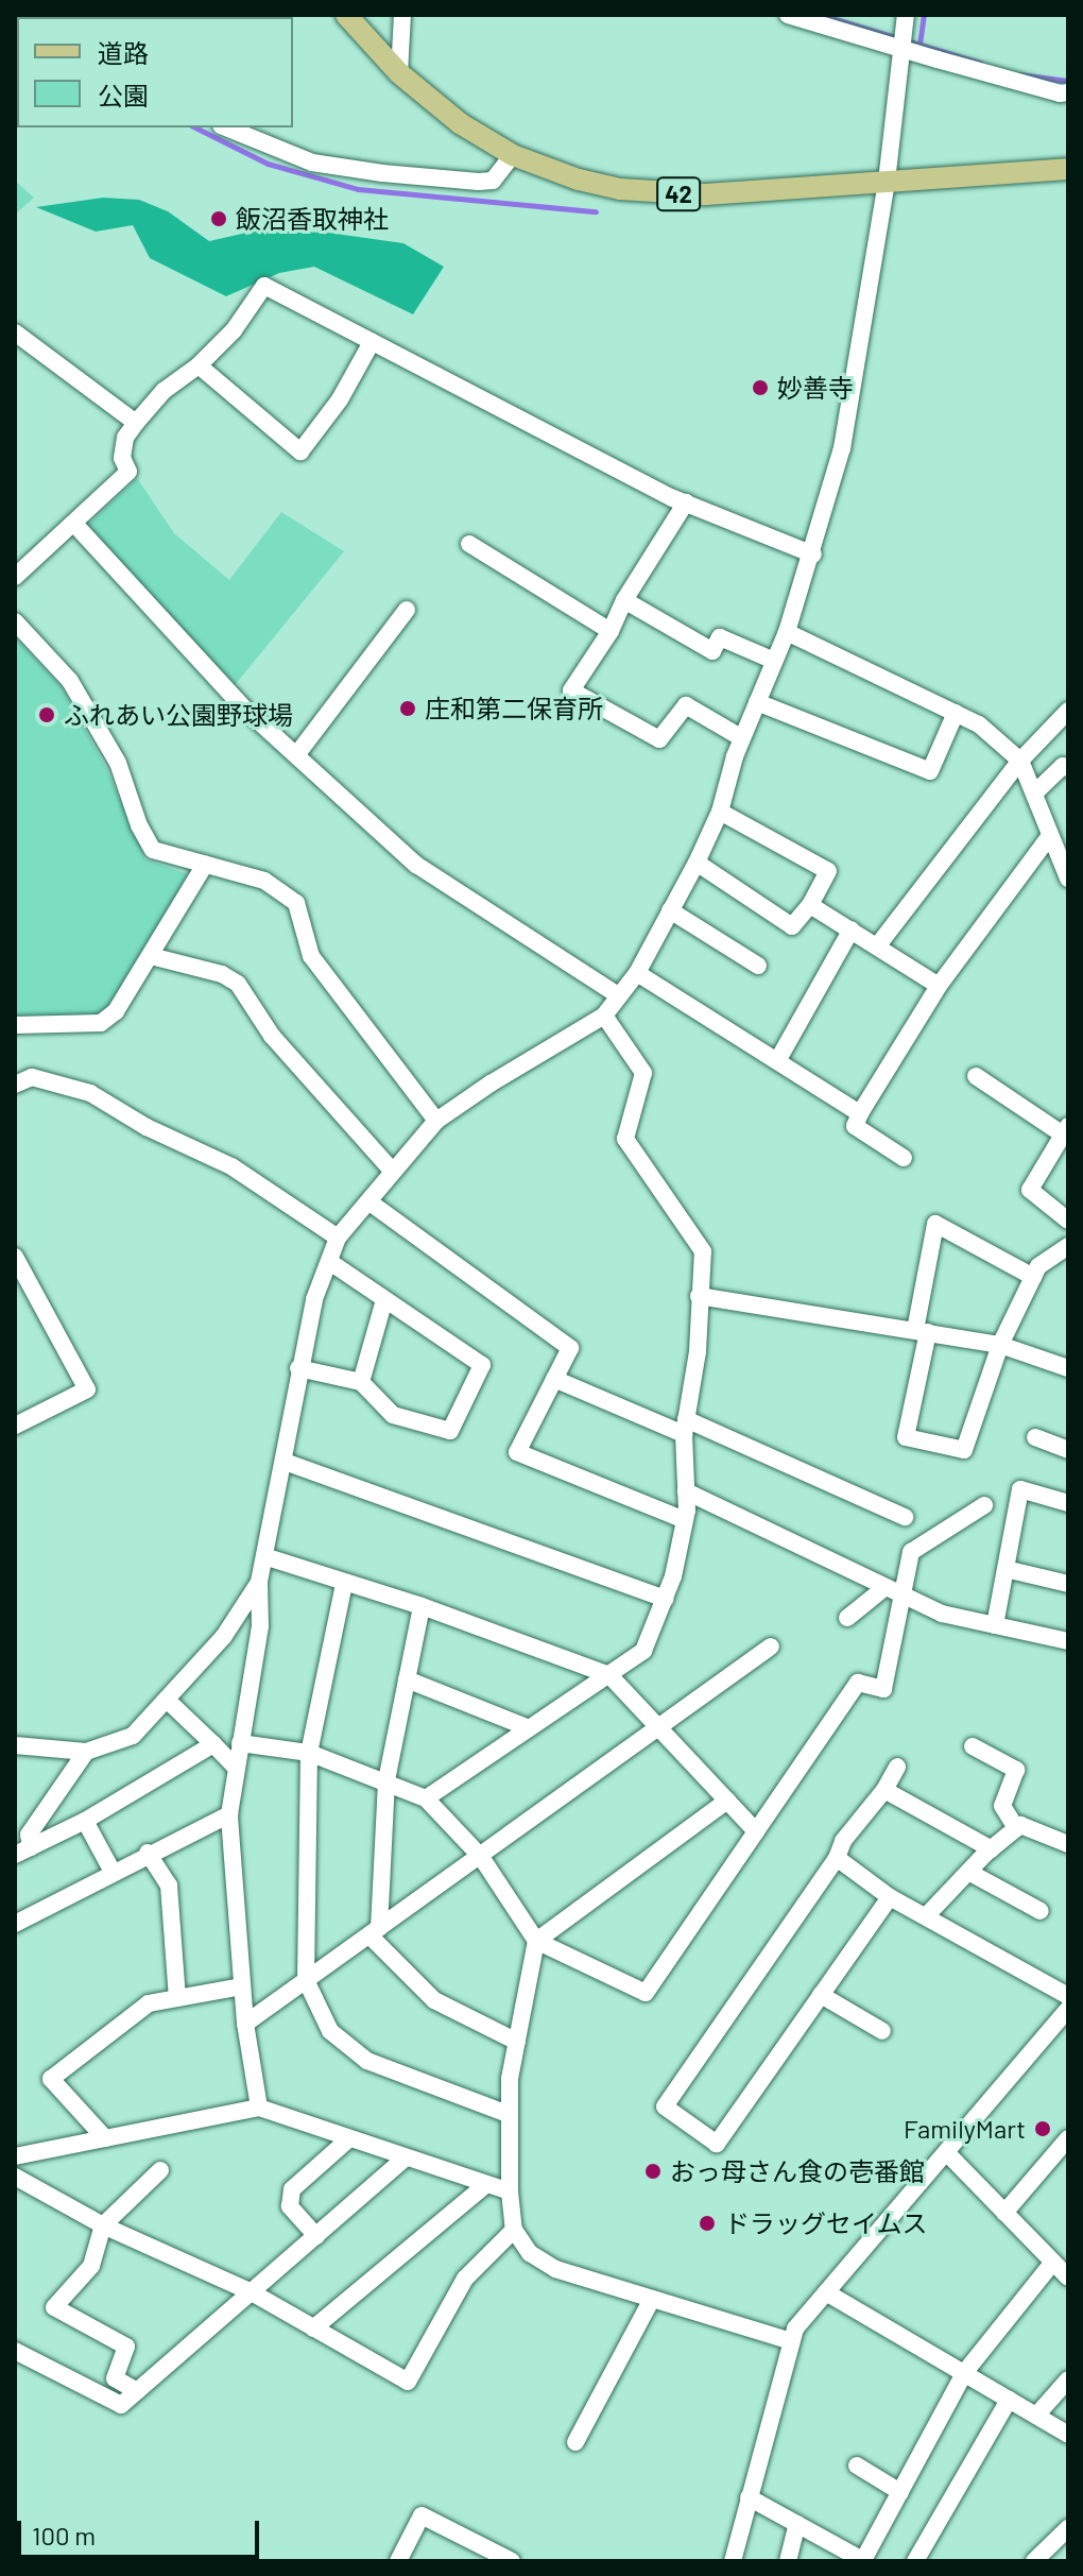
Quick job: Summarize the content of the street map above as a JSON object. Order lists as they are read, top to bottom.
{
  "streets": {
    "main road": ["42"]
  },
  "places": [
    "飯沼香取神社",
    "妙善寺",
    "庄和第二保育所",
    "ふれあい公園野球場",
    "FamilyMart",
    "おっ母さん食の壱番館",
    "ドラッグセイムス"
  ],
  "legend": ["道路", "公園"],
  "scale_bar": "100 m"
}
